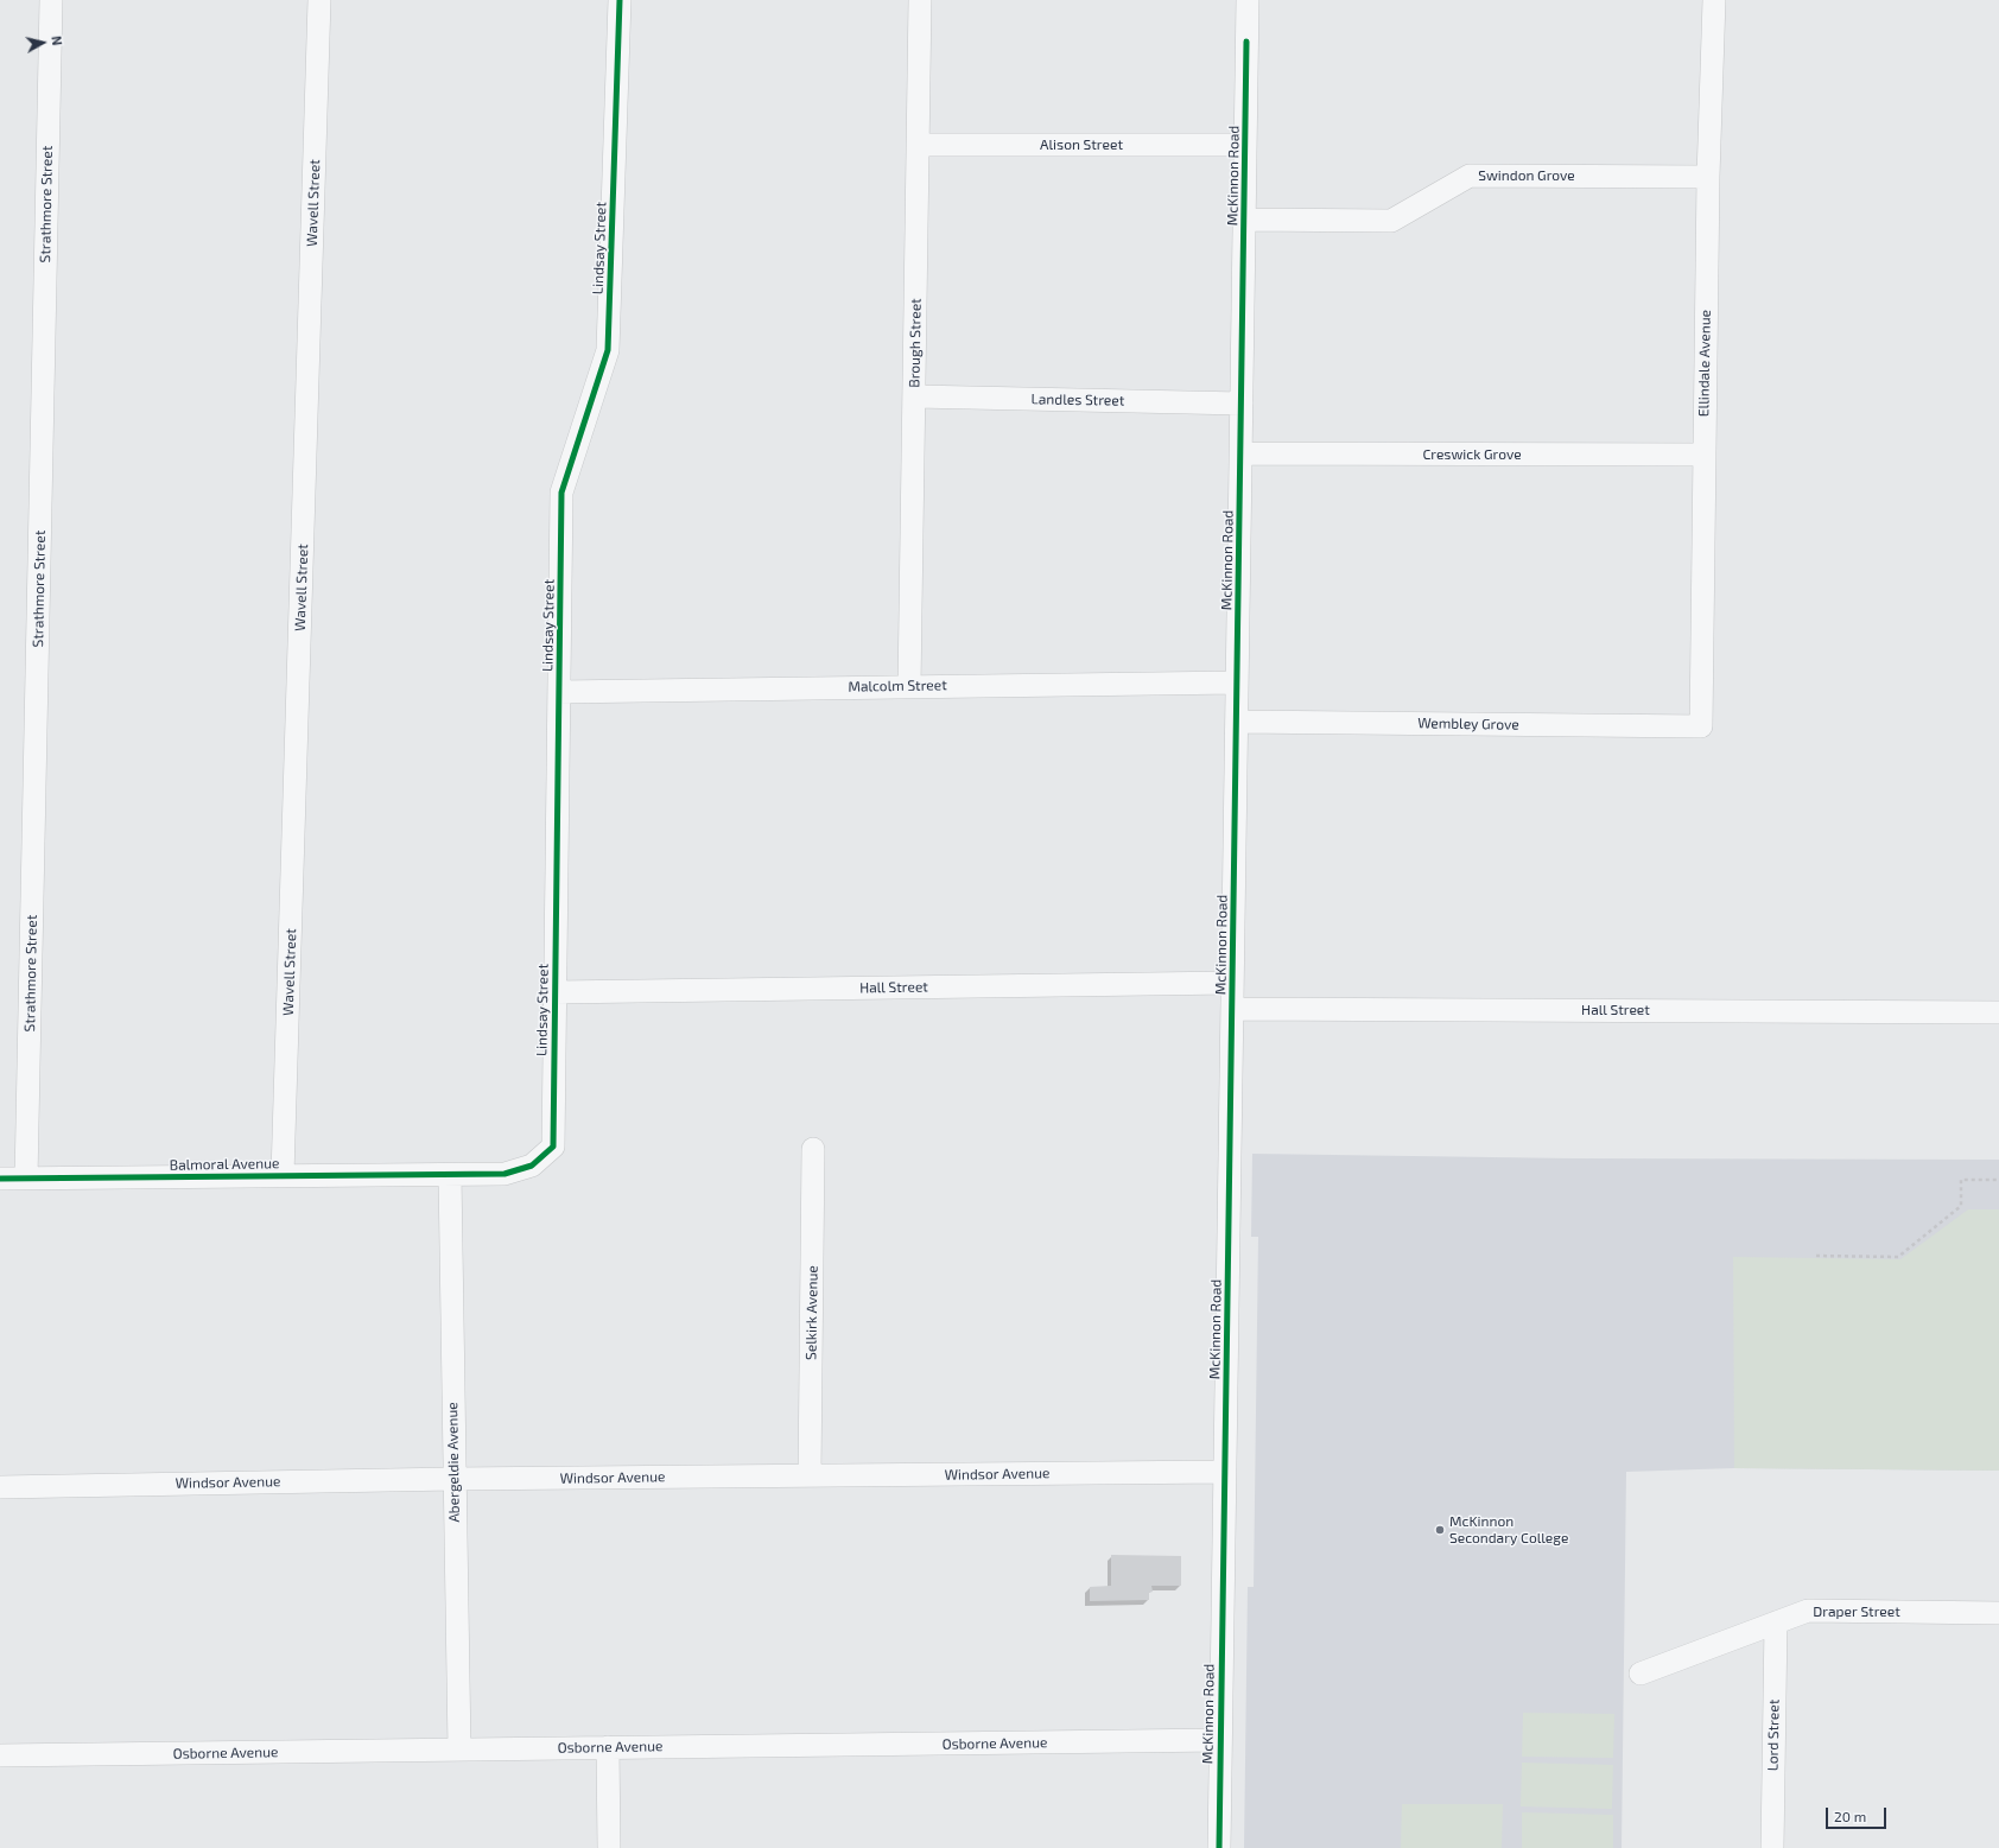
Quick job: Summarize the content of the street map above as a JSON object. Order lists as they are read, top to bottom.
{
  "streets": {
    "street": [
      "Alison Street",
      "McKinnon Road",
      "Swindon Grove",
      "Wavell Street",
      "Strathmore Street",
      "Lindsay Street",
      "Brough Street",
      "Ellindale Avenue",
      "Landles Street",
      "Creswick Grove",
      "Malcolm Street",
      "Wembley Grove",
      "Hall Street",
      "Balmoral Avenue",
      "Selkirk Avenue",
      "Abergeldie Avenue",
      "Windsor Avenue",
      "Draper Street",
      "Lord Street",
      "Osborne Avenue"
    ]
  },
  "crossings": [
    ["Alison Street", "McKinnon Road"],
    ["Alison Street", "Brough Street"],
    ["McKinnon Road", "Swindon Grove"],
    ["McKinnon Road", "Landles Street"],
    ["McKinnon Road", "Creswick Grove"],
    ["McKinnon Road", "Malcolm Street"],
    ["McKinnon Road", "Wembley Grove"],
    ["McKinnon Road", "Hall Street"],
    ["McKinnon Road", "Windsor Avenue"],
    ["McKinnon Road", "Osborne Avenue"],
    ["Swindon Grove", "Ellindale Avenue"],
    ["Wavell Street", "Balmoral Avenue"],
    ["Strathmore Street", "Balmoral Avenue"],
    ["Lindsay Street", "Malcolm Street"],
    ["Lindsay Street", "Hall Street"],
    ["Lindsay Street", "Balmoral Avenue"],
    ["Lindsay Street", "Abergeldie Avenue"],
    ["Brough Street", "Landles Street"],
    ["Brough Street", "Malcolm Street"],
    ["Ellindale Avenue", "Creswick Grove"],
    ["Ellindale Avenue", "Wembley Grove"],
    ["Balmoral Avenue", "Abergeldie Avenue"],
    ["Selkirk Avenue", "Windsor Avenue"],
    ["Abergeldie Avenue", "Windsor Avenue"],
    ["Abergeldie Avenue", "Osborne Avenue"],
    ["Draper Street", "Lord Street"]
  ],
  "places": ["McKinnon Secondary College"],
  "scale_bar": "20 m",
  "north": "right"
}
